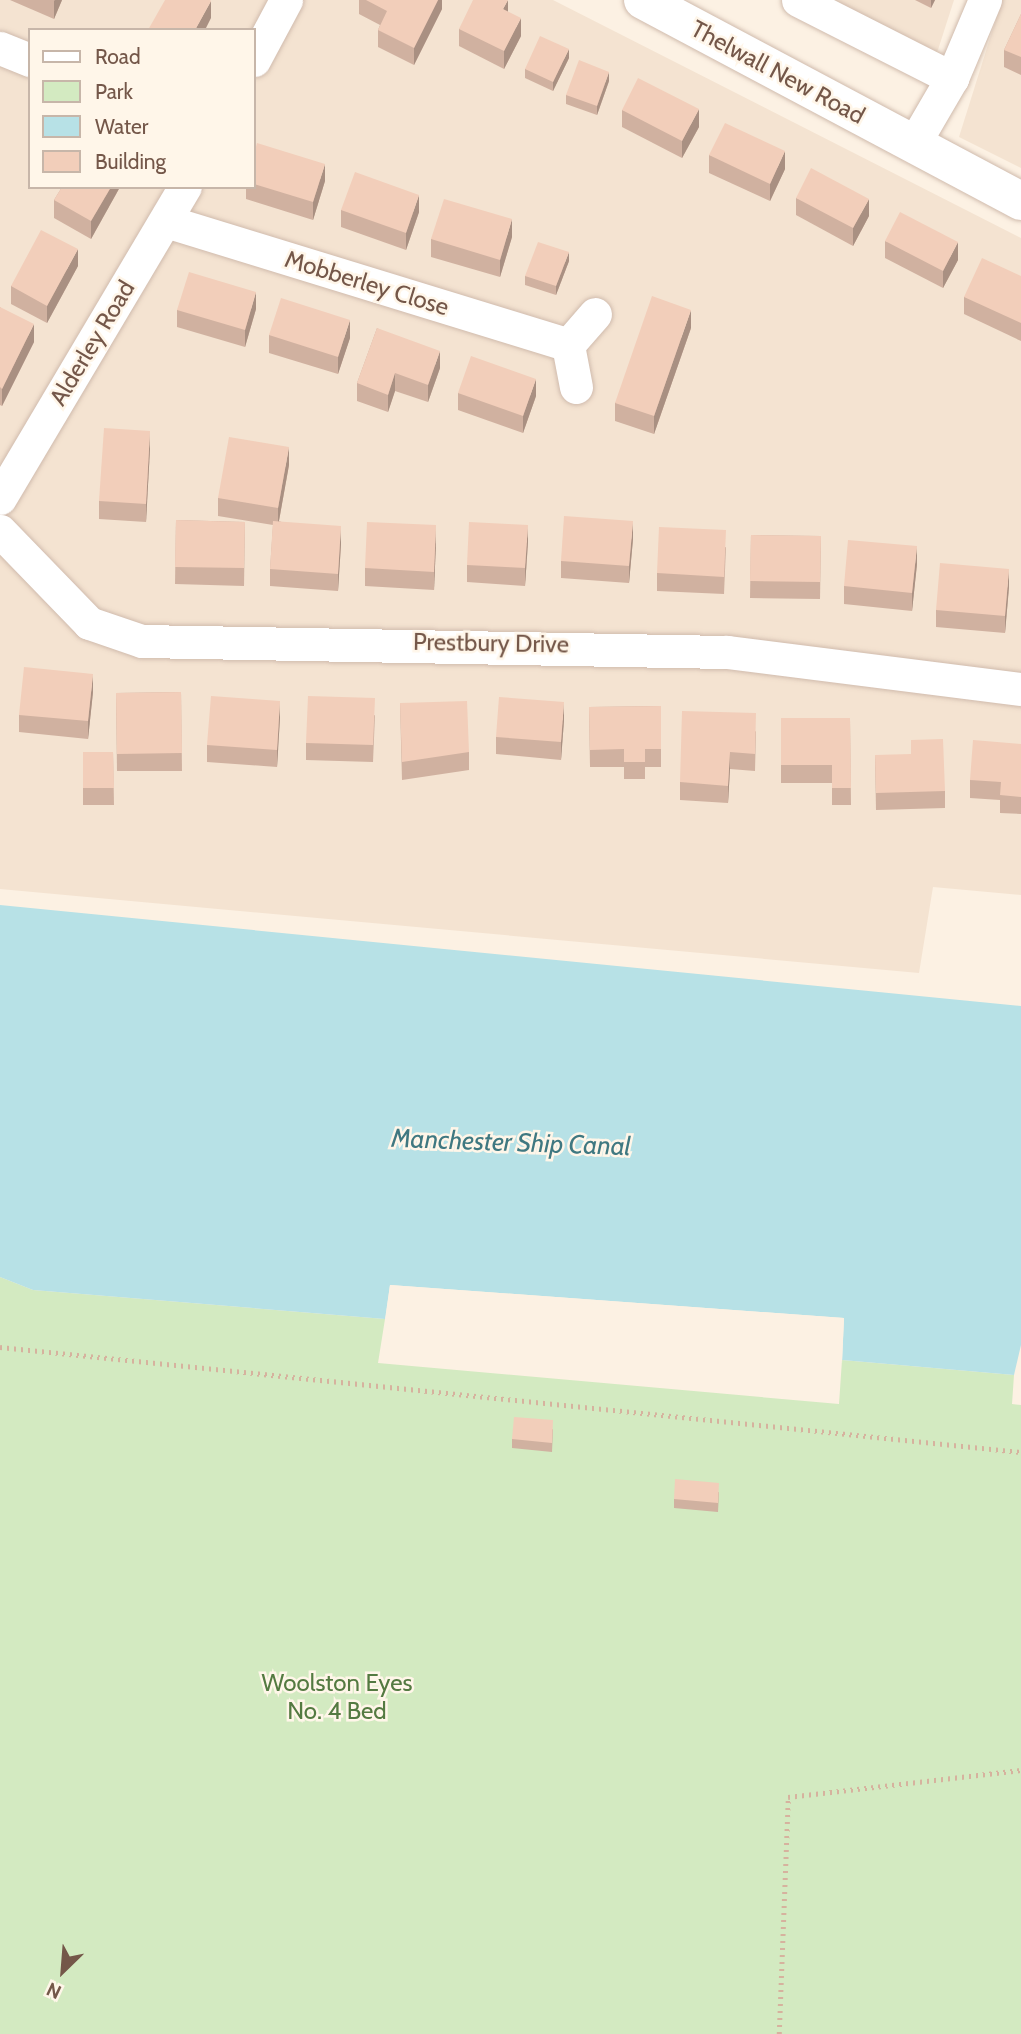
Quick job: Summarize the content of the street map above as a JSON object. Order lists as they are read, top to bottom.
{
  "streets": {
    "main road": ["Thelwall New Road"],
    "street": ["Mobberley Close", "Alderley Road", "Prestbury Drive"]
  },
  "crossings": [
    ["Mobberley Close", "Alderley Road"]
  ],
  "water": ["Manchester Ship Canal"],
  "parks": ["Woolston Eyes No. 4 Bed"],
  "legend": [
    "Road",
    "Park",
    "Water",
    "Building"
  ],
  "north": "bottom left"
}
